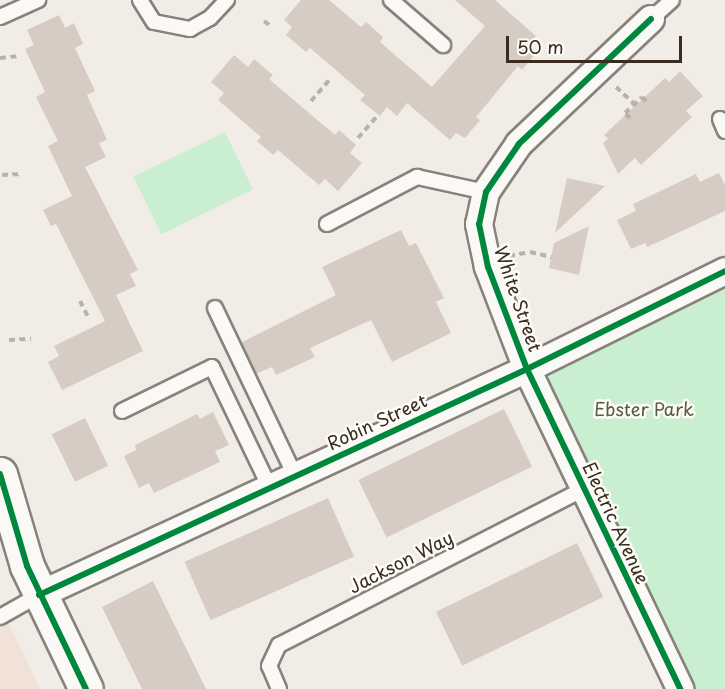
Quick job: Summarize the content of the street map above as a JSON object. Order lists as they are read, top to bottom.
{
  "streets": {
    "street": ["White Street", "Robin Street", "Electric Avenue"],
    "lane": ["Jackson Way"]
  },
  "crossings": [
    ["White Street", "Robin Street"],
    ["White Street", "Electric Avenue"],
    ["Robin Street", "Electric Avenue"],
    ["Electric Avenue", "Jackson Way"]
  ],
  "parks": ["Ebster Park"],
  "scale_bar": "50 m"
}
